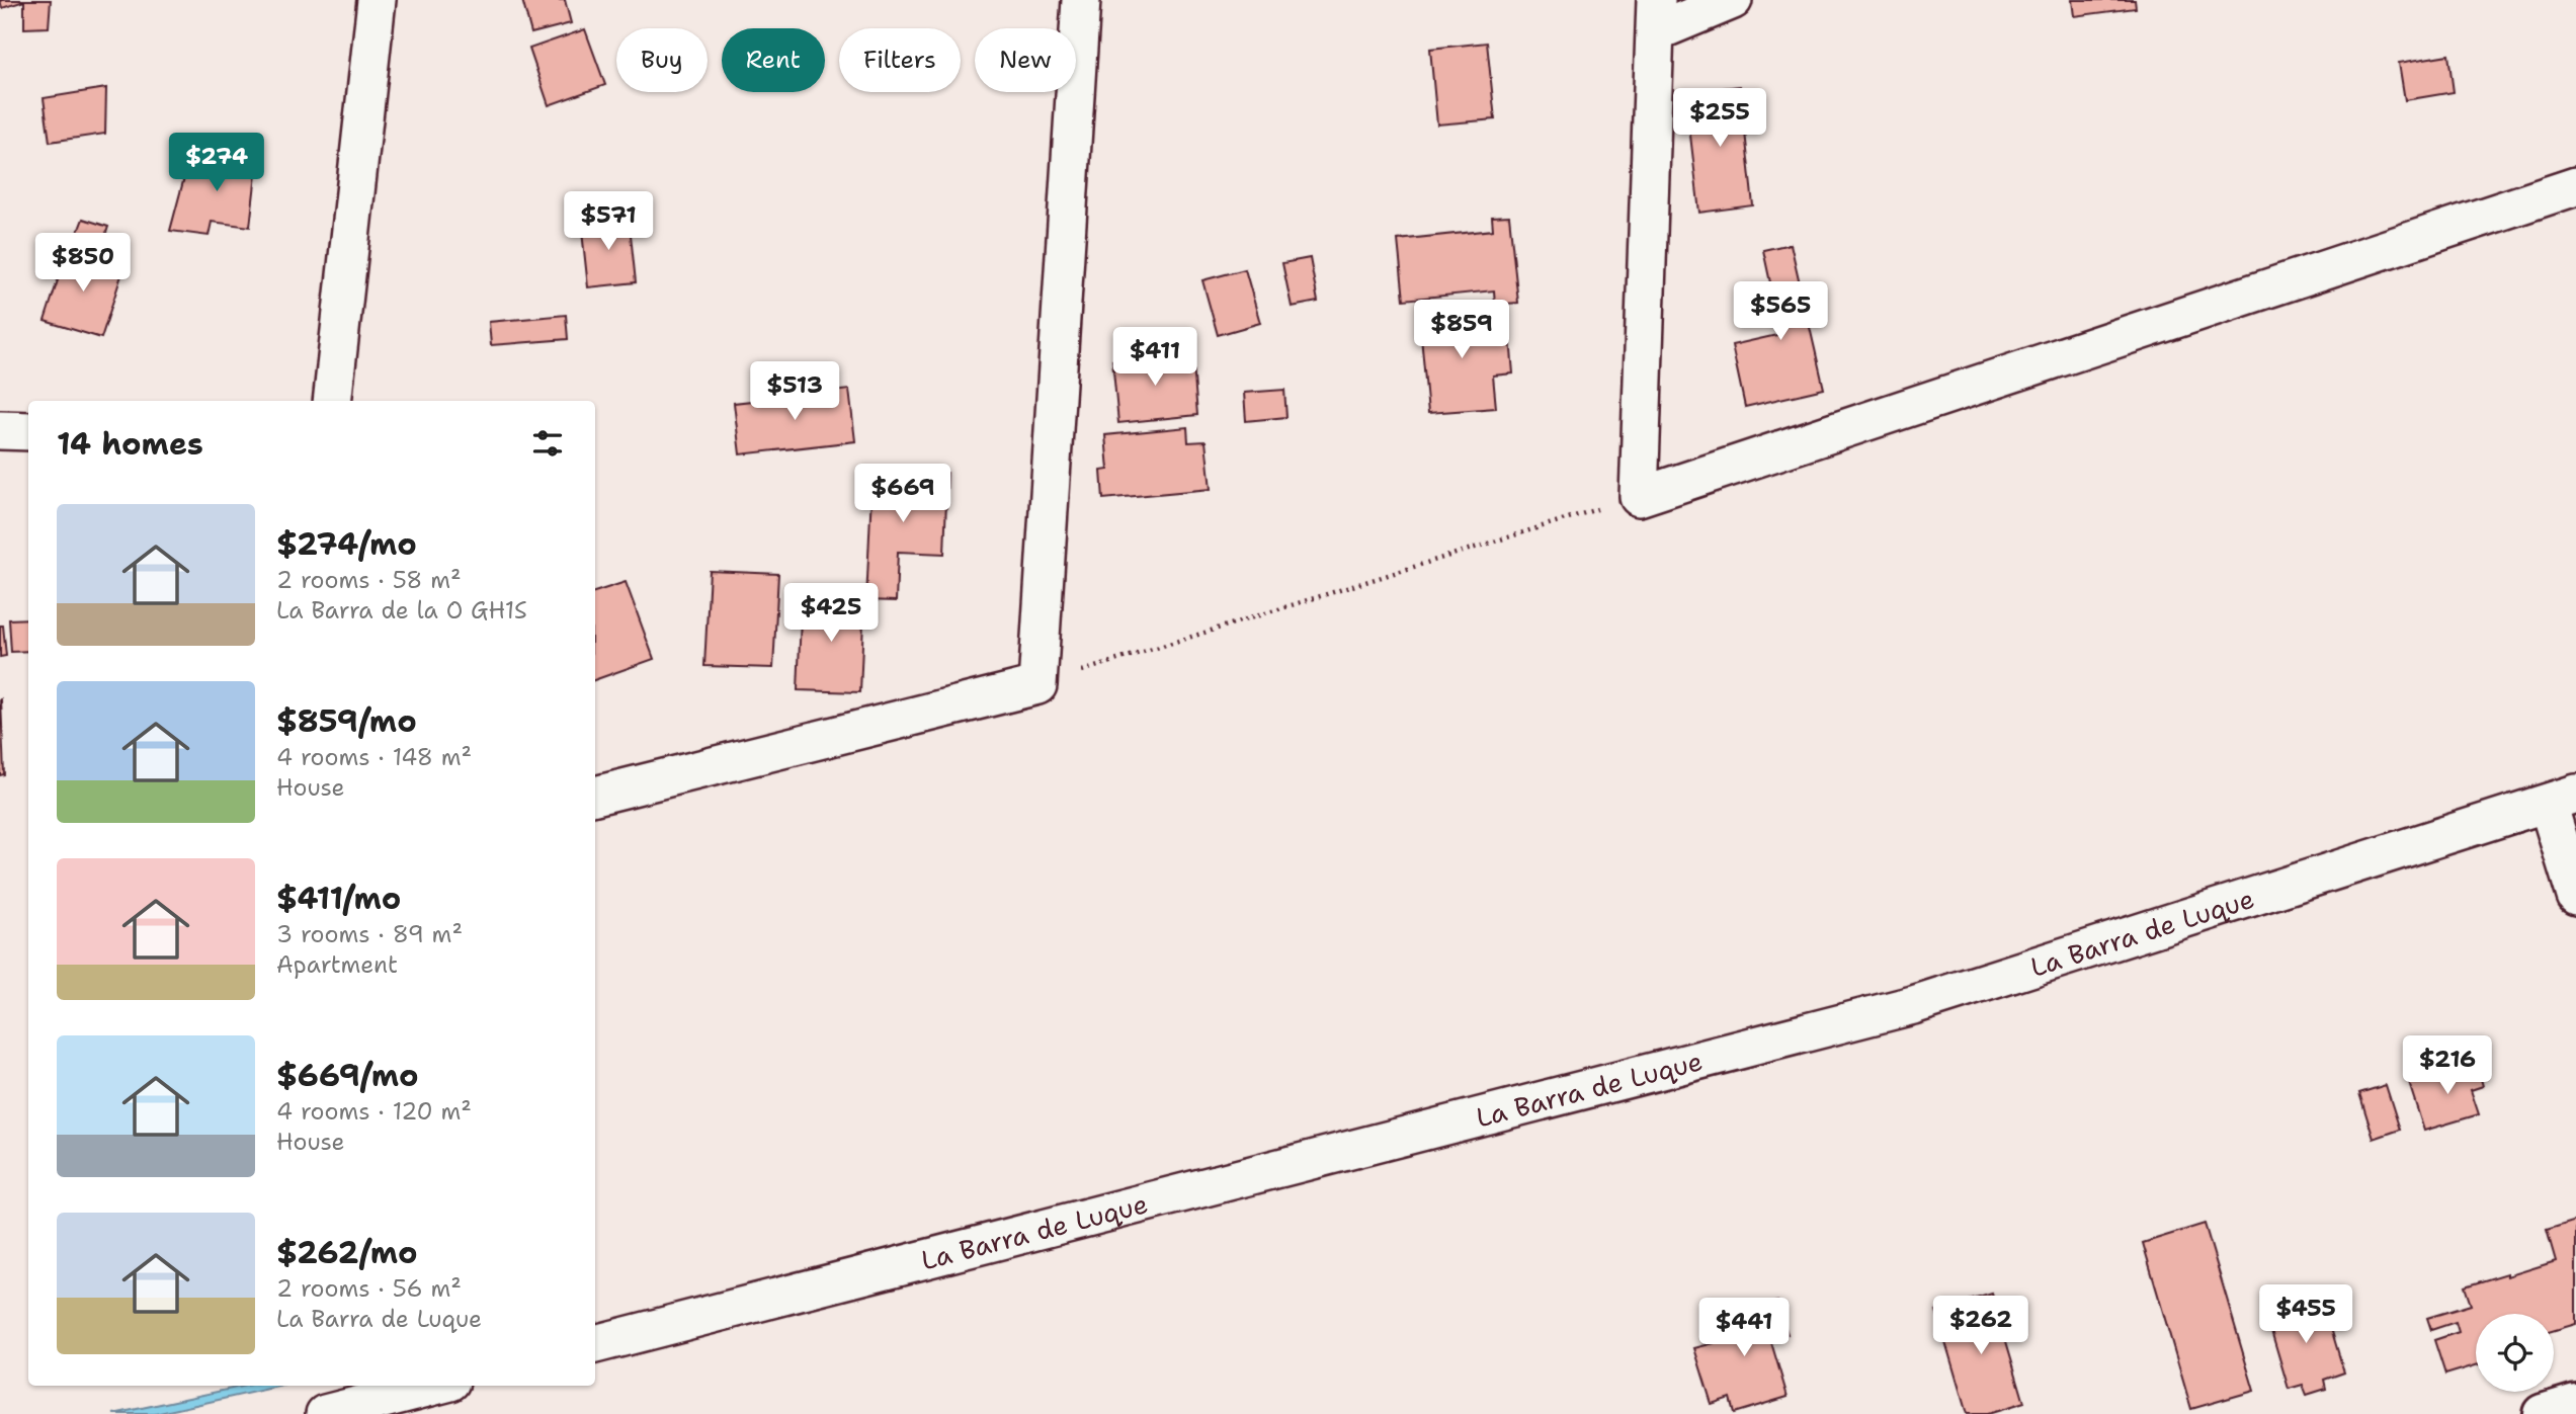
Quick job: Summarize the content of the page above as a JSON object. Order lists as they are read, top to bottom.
{
  "streets": {
    "street": ["La Barra de Luque"]
  },
  "page": {
    "chip": [
      "Buy",
      "Rent",
      "Filters",
      "New"
    ],
    "price": [
      "$255",
      "$274",
      "$571",
      "$850",
      "$565",
      "$859",
      "$411",
      "$513",
      "$669",
      "$425",
      "$216",
      "$455",
      "$262",
      "$441"
    ],
    "heading": "14 homes",
    "list": [
      {
        "name": "$274/mo",
        "note": "2 rooms · 58 m² · La Barra de la O GH1S"
      },
      {
        "name": "$859/mo",
        "note": "4 rooms · 148 m² · House"
      },
      {
        "name": "$411/mo",
        "note": "3 rooms · 89 m² · Apartment"
      },
      {
        "name": "$669/mo",
        "note": "4 rooms · 120 m² · House"
      },
      {
        "name": "$262/mo",
        "note": "2 rooms · 56 m² · La Barra de Luque"
      }
    ]
  }
}
